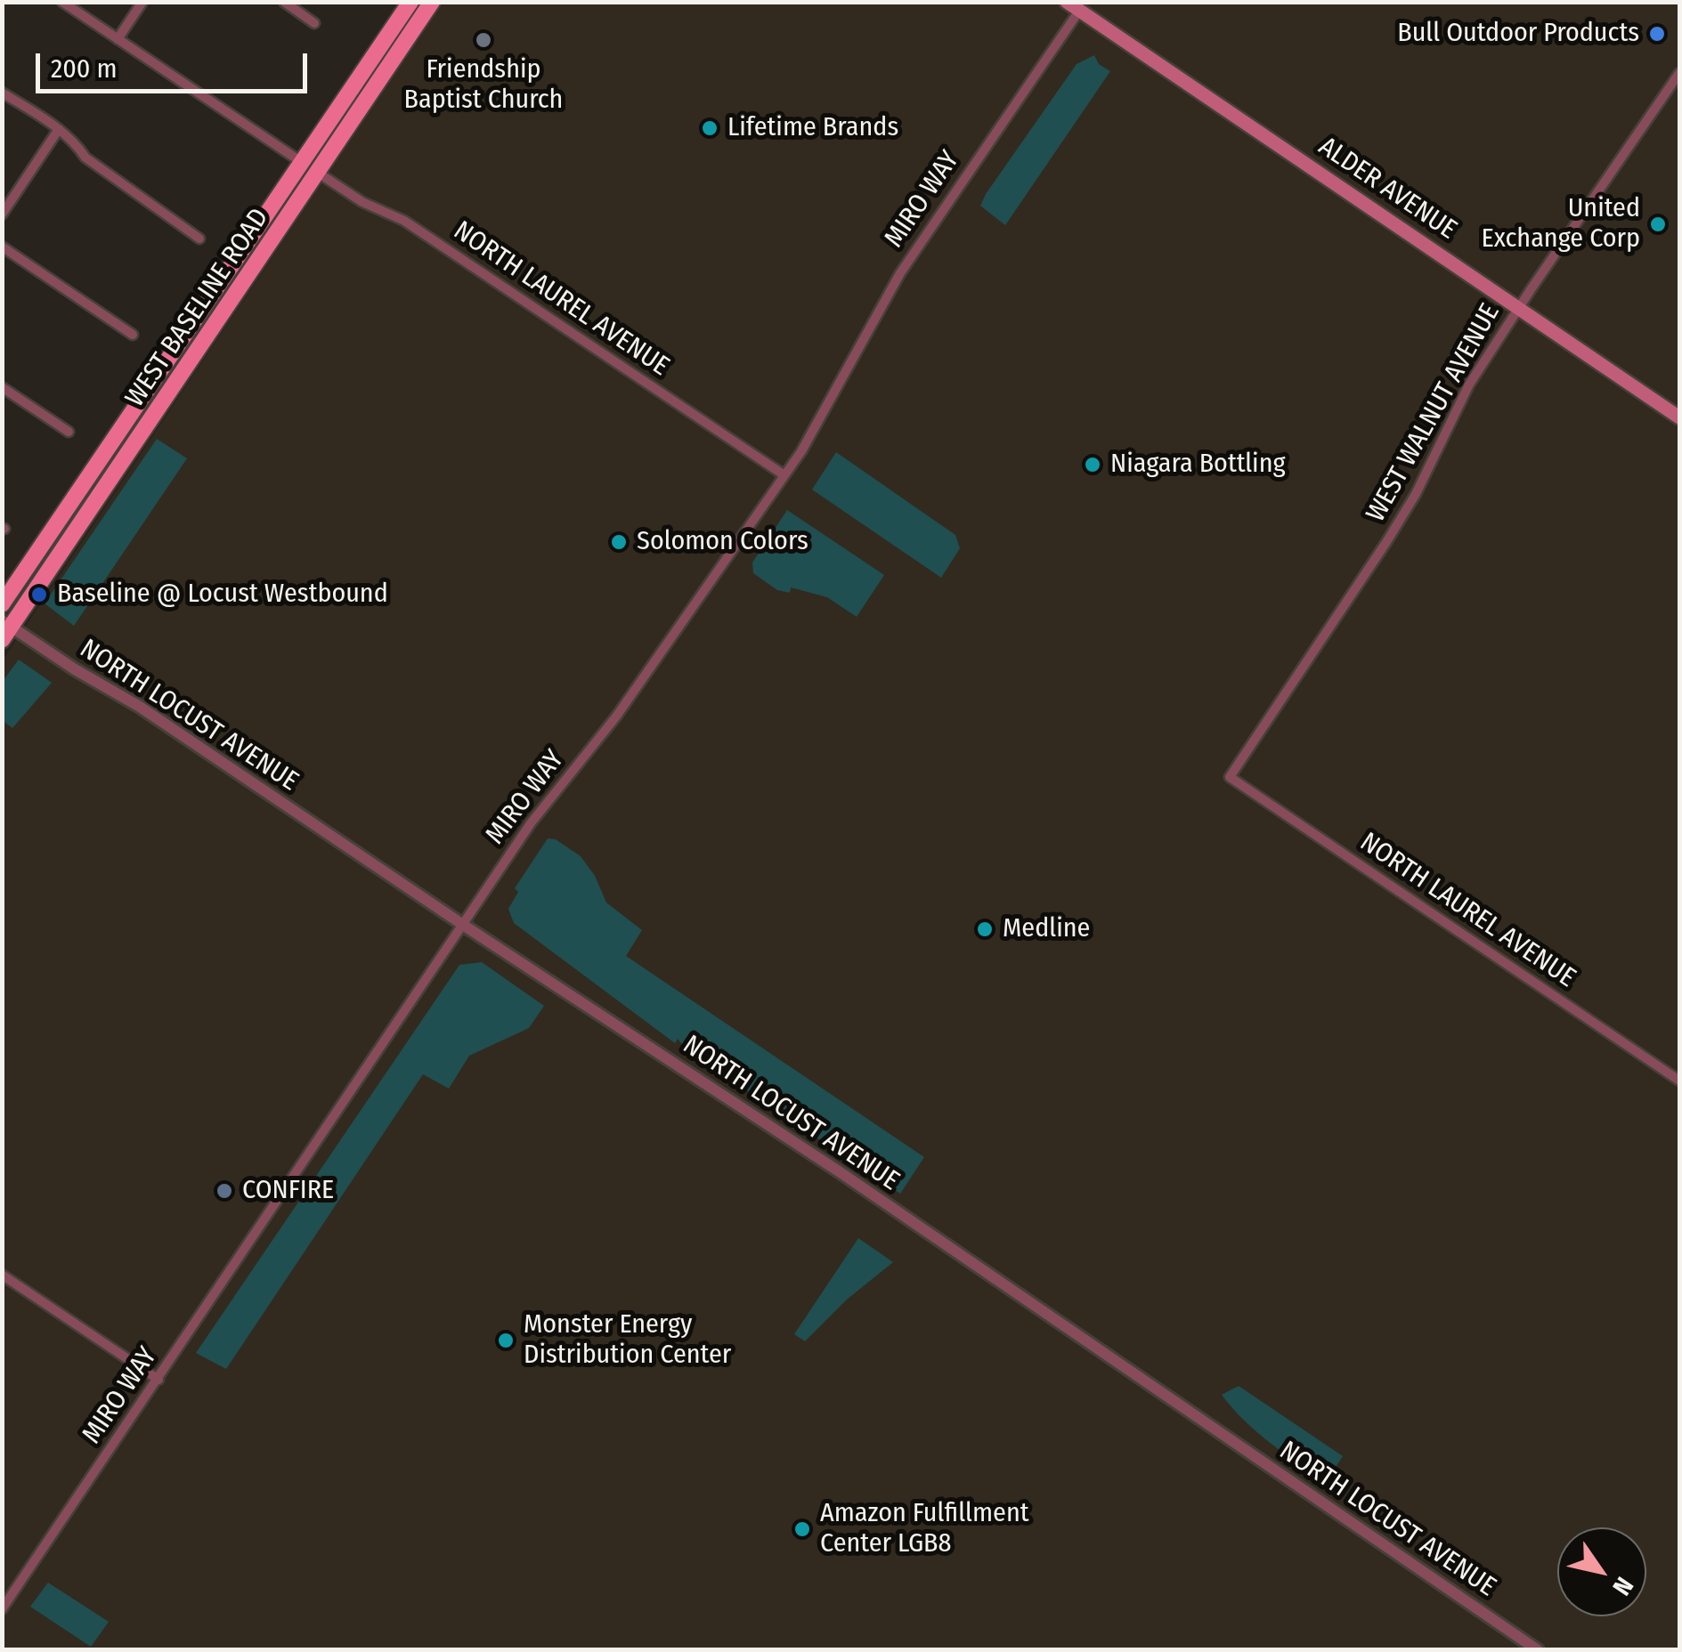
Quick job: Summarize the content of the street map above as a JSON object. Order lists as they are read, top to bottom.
{
  "streets": {
    "main road": ["ALDER AVENUE", "WEST BASELINE ROAD"],
    "street": [
      "MIRO WAY",
      "NORTH LAUREL AVENUE",
      "WEST WALNUT AVENUE",
      "NORTH LOCUST AVENUE"
    ]
  },
  "crossings": [
    ["ALDER AVENUE", "MIRO WAY"],
    ["ALDER AVENUE", "WEST WALNUT AVENUE"],
    ["MIRO WAY", "NORTH LAUREL AVENUE"],
    ["MIRO WAY", "NORTH LOCUST AVENUE"],
    ["NORTH LAUREL AVENUE", "WEST BASELINE ROAD"],
    ["NORTH LAUREL AVENUE", "WEST WALNUT AVENUE"],
    ["WEST BASELINE ROAD", "NORTH LOCUST AVENUE"]
  ],
  "places": [
    "Bull Outdoor Products",
    "Friendship Baptist Church",
    "Lifetime Brands",
    "United Exchange Corp",
    "Niagara Bottling",
    "Solomon Colors",
    "Baseline @ Locust Westbound",
    "Medline",
    "CONFIRE",
    "Monster Energy Distribution Center",
    "Amazon Fulfillment Center LGB8"
  ],
  "scale_bar": "200 m",
  "north": "bottom right"
}
